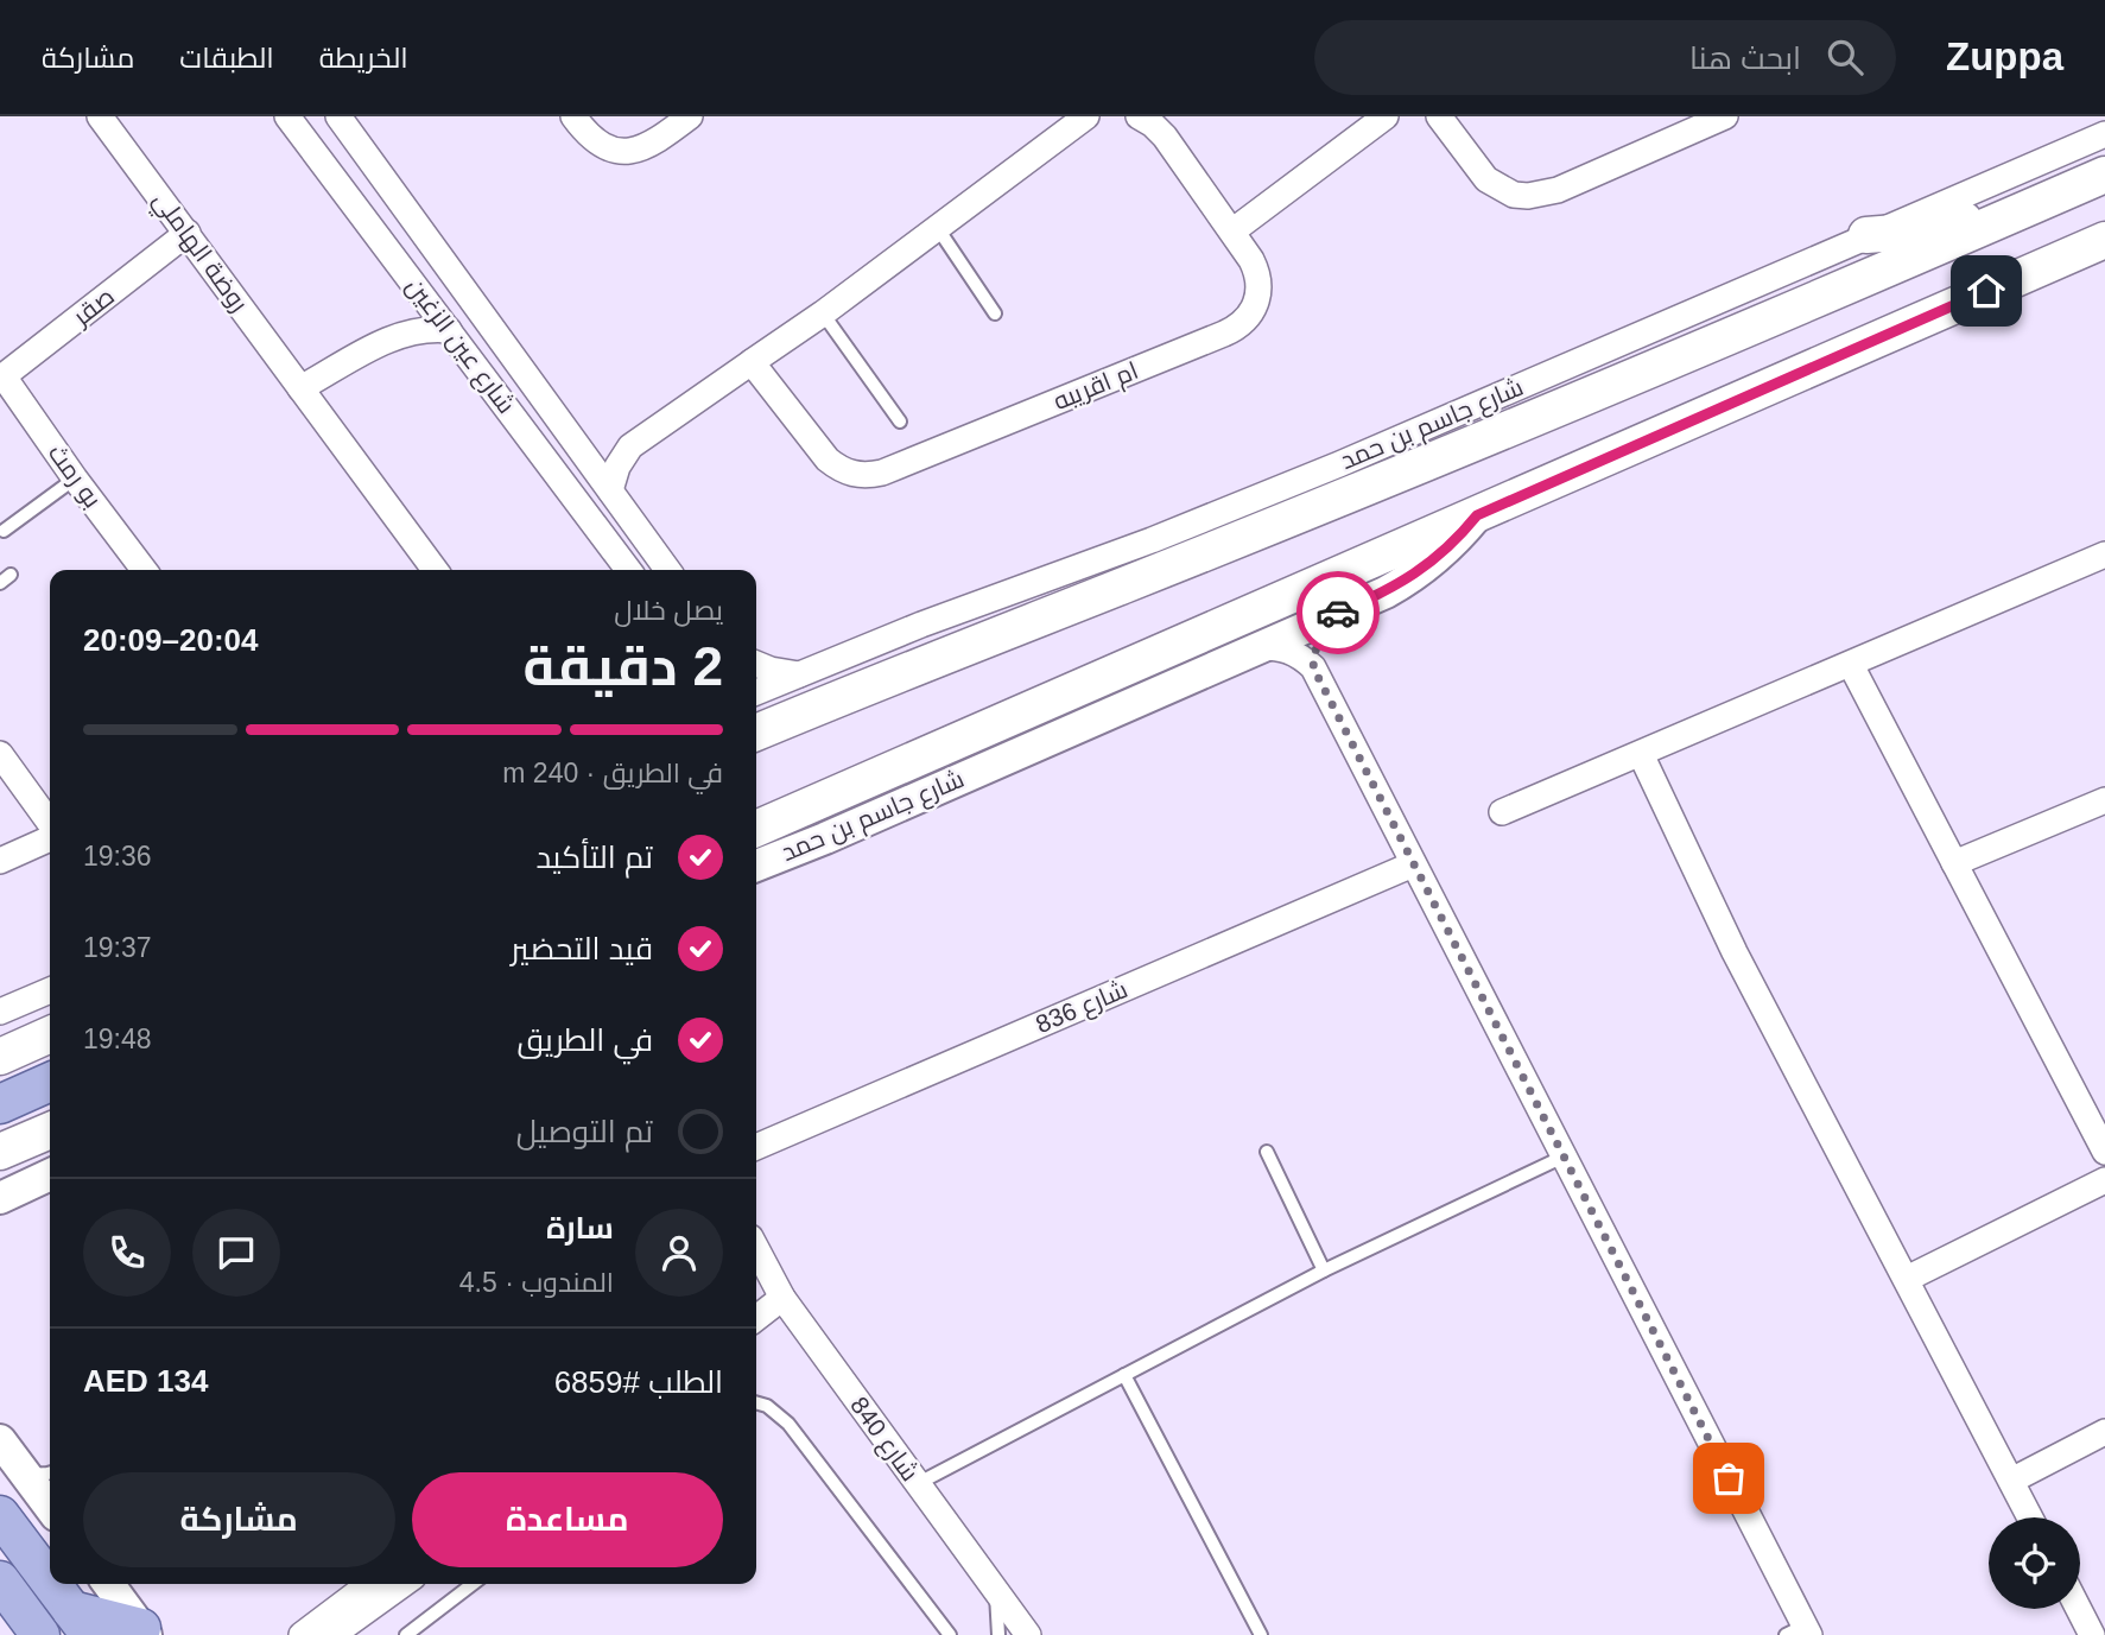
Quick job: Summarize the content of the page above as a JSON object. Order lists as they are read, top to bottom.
{
  "streets": {
    "main road": ["شارع جاسم بن حمد"],
    "street": [
      "روضة الهاملي",
      "صقر",
      "شارع عين الزغين",
      "ام اقريبه",
      "بو رمث",
      "شارع 836",
      "شارع 840"
    ]
  },
  "crossings": [
    ["روضة الهاملي", "صقر"],
    ["صقر", "بو رمث"]
  ],
  "page": {
    "header": "Zuppa",
    "search": "ابحث هنا",
    "nav": ["الخريطة", "الطبقات", "مشاركة"],
    "heading": ["2 دقيقة", "يصل خلال", "20:04–20:09"],
    "panel": [
      "سارة",
      "المندوب · 4.5",
      "الطلب #6859",
      "AED 134"
    ],
    "bar": "في الطريق · 240 m",
    "list": [
      ["تم التأكيد", "19:36"],
      ["قيد التحضير", "19:37"],
      ["في الطريق", "19:48"],
      "تم التوصيل"
    ],
    "buttons": ["مساعدة", "مشاركة"]
  }
}
